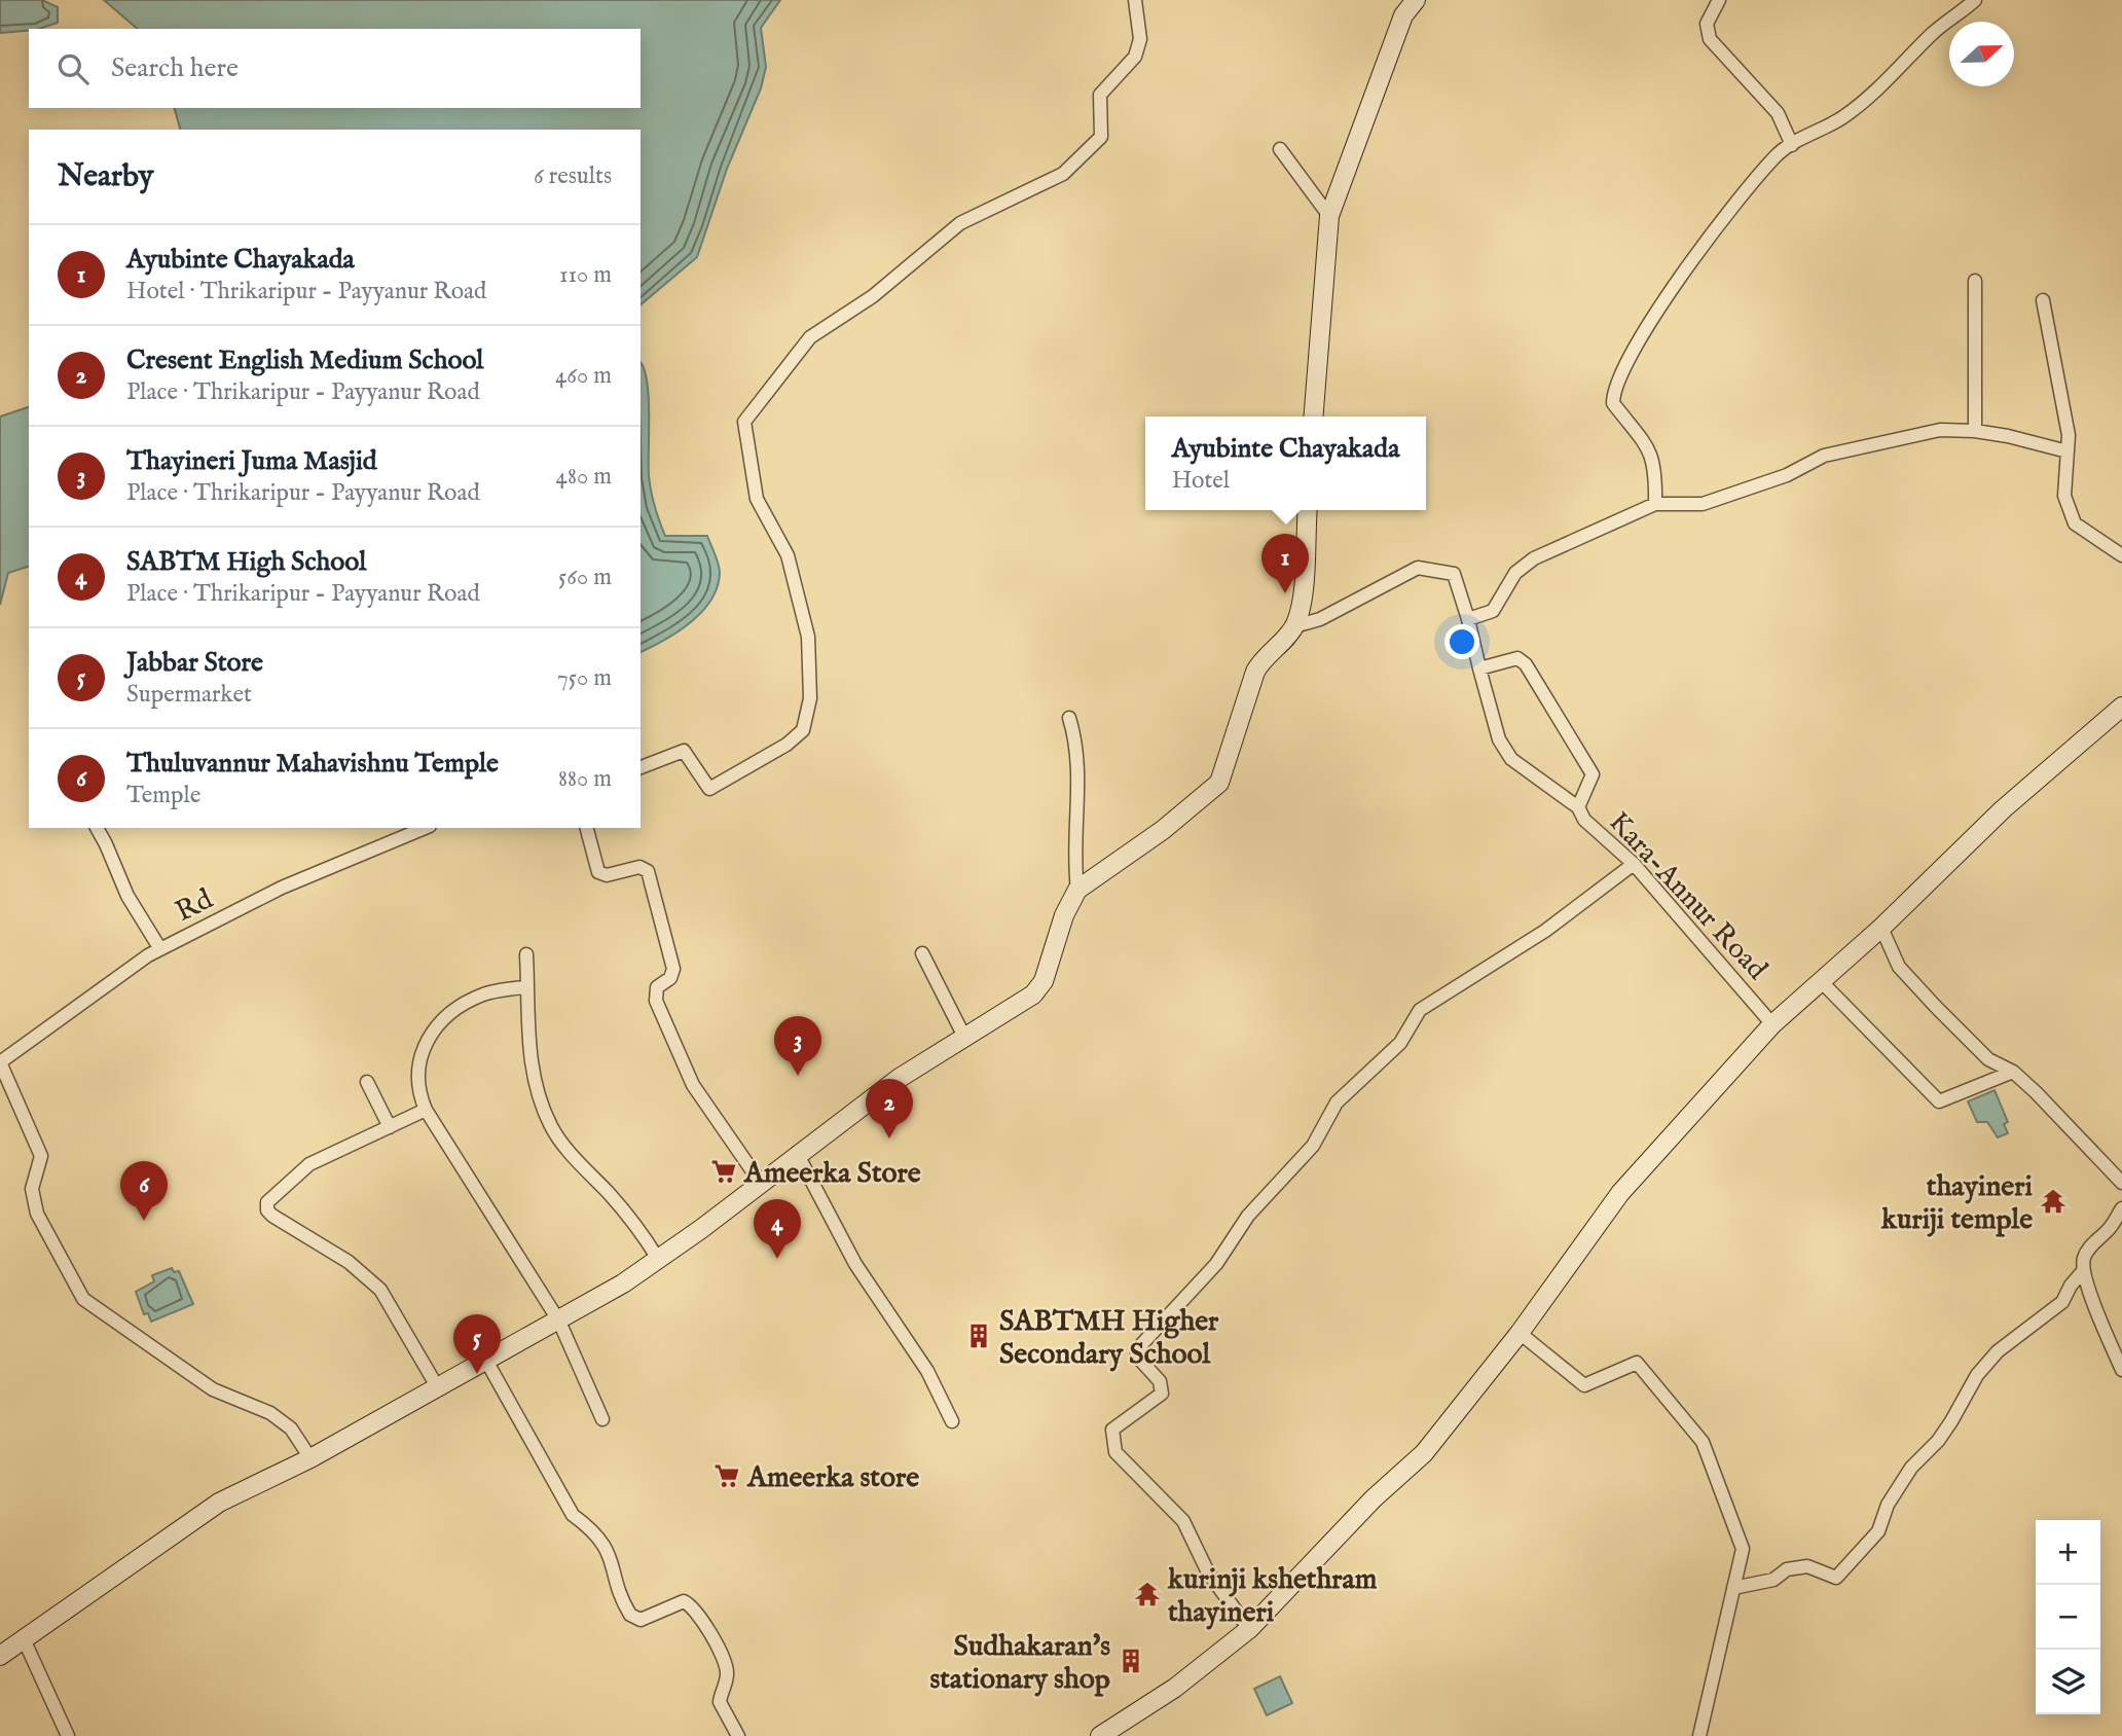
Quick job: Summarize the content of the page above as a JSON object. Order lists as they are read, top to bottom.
{
  "streets": {
    "street": ["Kara-Annur Road", "Rd"]
  },
  "places": {
    "supermarket": ["Ameerka Store", "Ameerka store"],
    "temple": ["thayineri kuriji temple", "kurinji kshethram thayineri"],
    "building": ["SABTMH Higher Secondary School", "Sudhakaran's stationary shop"]
  },
  "north": "right",
  "page": {
    "search": "Search here",
    "heading": ["Nearby", "6 results"],
    "list": [
      {
        "mark": "1",
        "name": "Ayubinte Chayakada",
        "note": "Hotel · Thrikaripur - Payyanur Road",
        "value": "110 m"
      },
      {
        "mark": "2",
        "name": "Cresent English Medium School",
        "note": "Place · Thrikaripur - Payyanur Road",
        "value": "460 m"
      },
      {
        "mark": "3",
        "name": "Thayineri Juma Masjid",
        "note": "Place · Thrikaripur - Payyanur Road",
        "value": "480 m"
      },
      {
        "mark": "4",
        "name": "SABTM High School",
        "note": "Place · Thrikaripur - Payyanur Road",
        "value": "560 m"
      },
      {
        "mark": "5",
        "name": "Jabbar Store",
        "note": "Supermarket",
        "value": "750 m"
      },
      {
        "mark": "6",
        "name": "Thuluvannur Mahavishnu Temple",
        "note": "Temple",
        "value": "880 m"
      }
    ],
    "popup": ["Ayubinte Chayakada", "Hotel"],
    "pins": [
      "1",
      "3",
      "2",
      "6",
      "4",
      "5"
    ],
    "map_buttons": ["+", "−"]
  }
}
